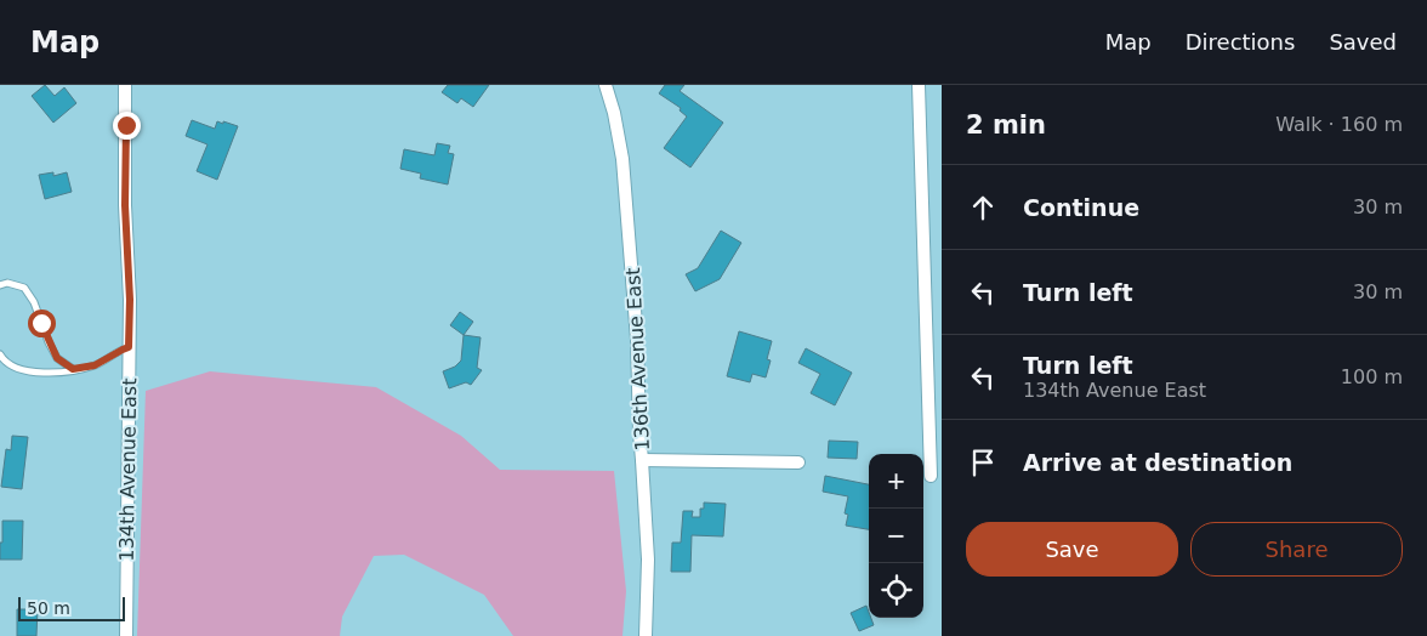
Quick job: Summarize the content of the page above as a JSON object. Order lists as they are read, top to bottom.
{
  "streets": {
    "street": ["136th Avenue East", "134th Avenue East"]
  },
  "scale_bar": "50 m",
  "page": {
    "header": "Map",
    "nav": ["Map", "Directions", "Saved"],
    "heading": ["2 min", "Walk · 160 m"],
    "list": [
      ["Continue", "30 m"],
      ["Turn left", "30 m"],
      ["Turn left", "134th Avenue East", "100 m"],
      "Arrive at destination"
    ],
    "map_buttons": ["+", "−"],
    "buttons": ["Save", "Share"],
    "scale": "50 m"
  }
}
